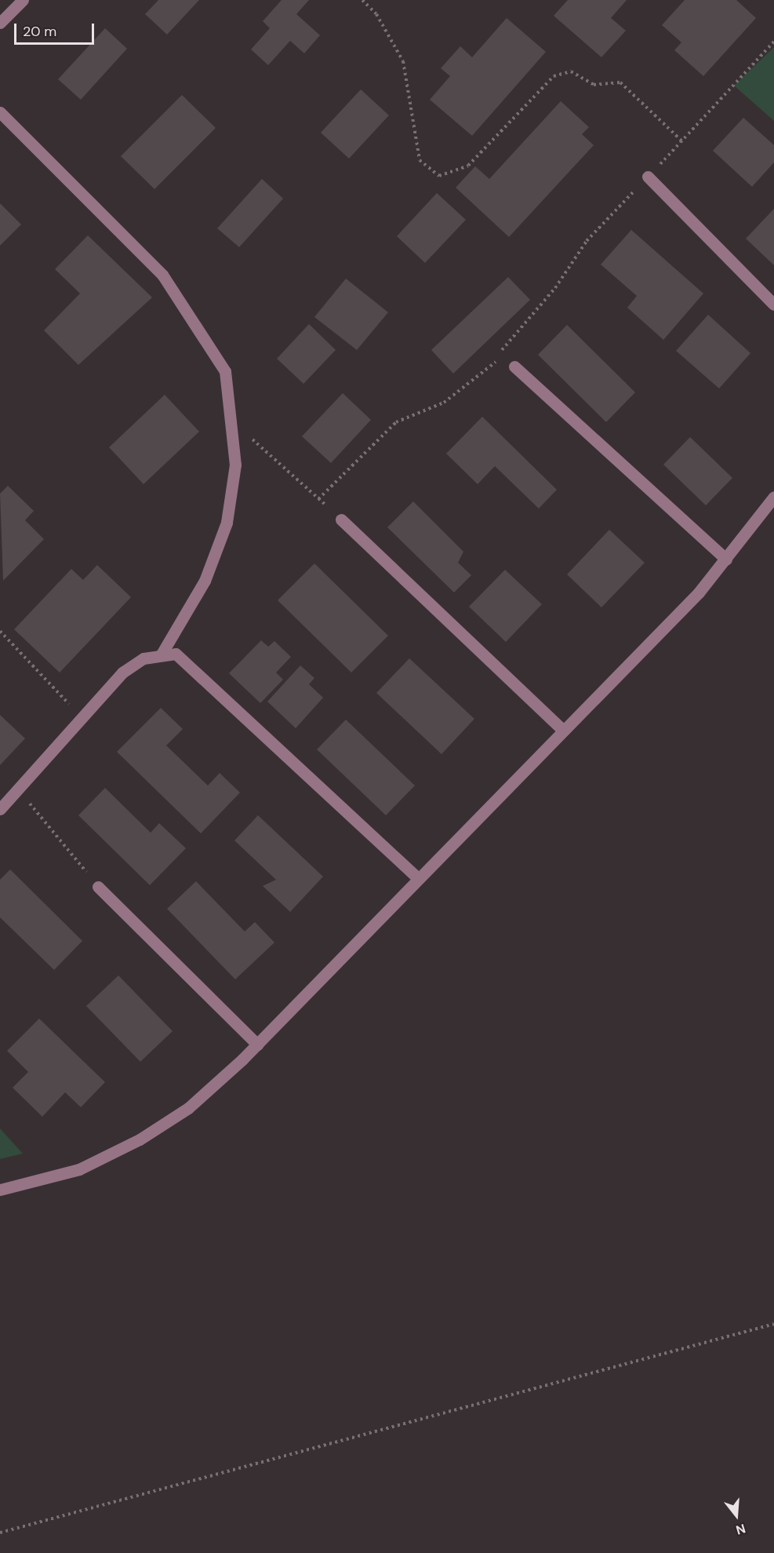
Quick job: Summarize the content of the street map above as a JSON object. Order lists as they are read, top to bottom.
{
  "scale_bar": "20 m",
  "north": "bottom"
}
